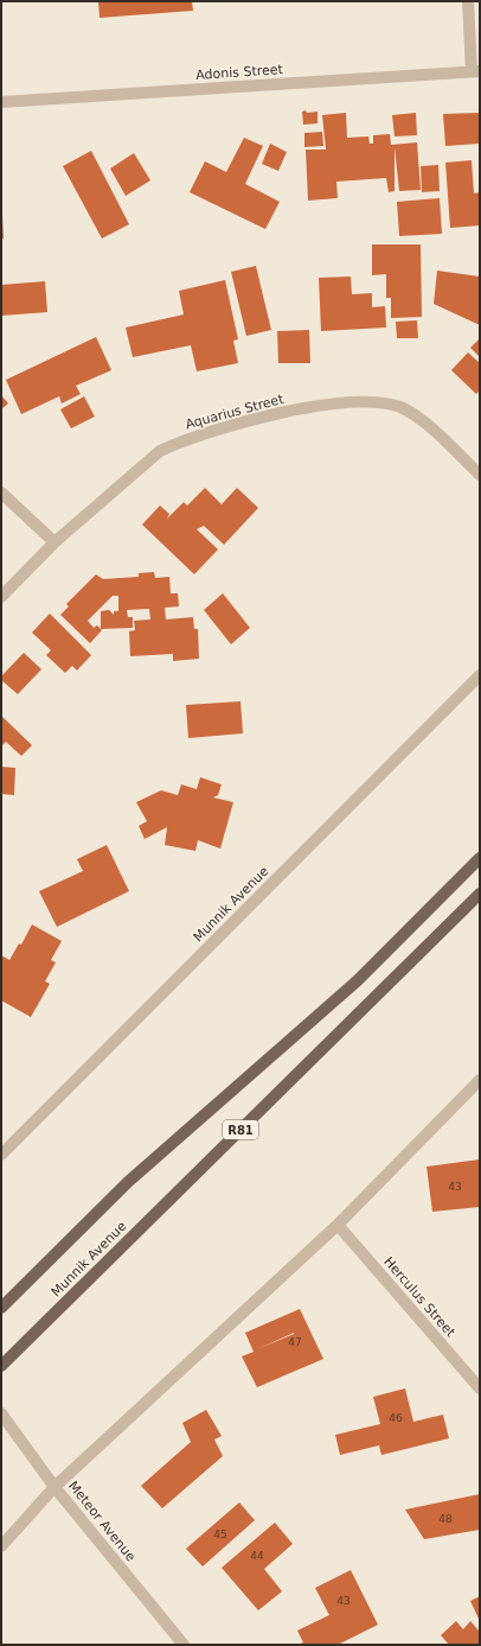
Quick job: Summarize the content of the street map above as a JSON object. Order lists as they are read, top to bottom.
{
  "streets": {
    "main road": ["Munnik Avenue", "R81"],
    "street": [
      "Adonis Street",
      "Aquarius Street",
      "Herculus Street",
      "Meteor Avenue"
    ]
  },
  "house_numbers": [
    "43",
    "47",
    "46",
    "48",
    "45",
    "44",
    "43"
  ]
}
